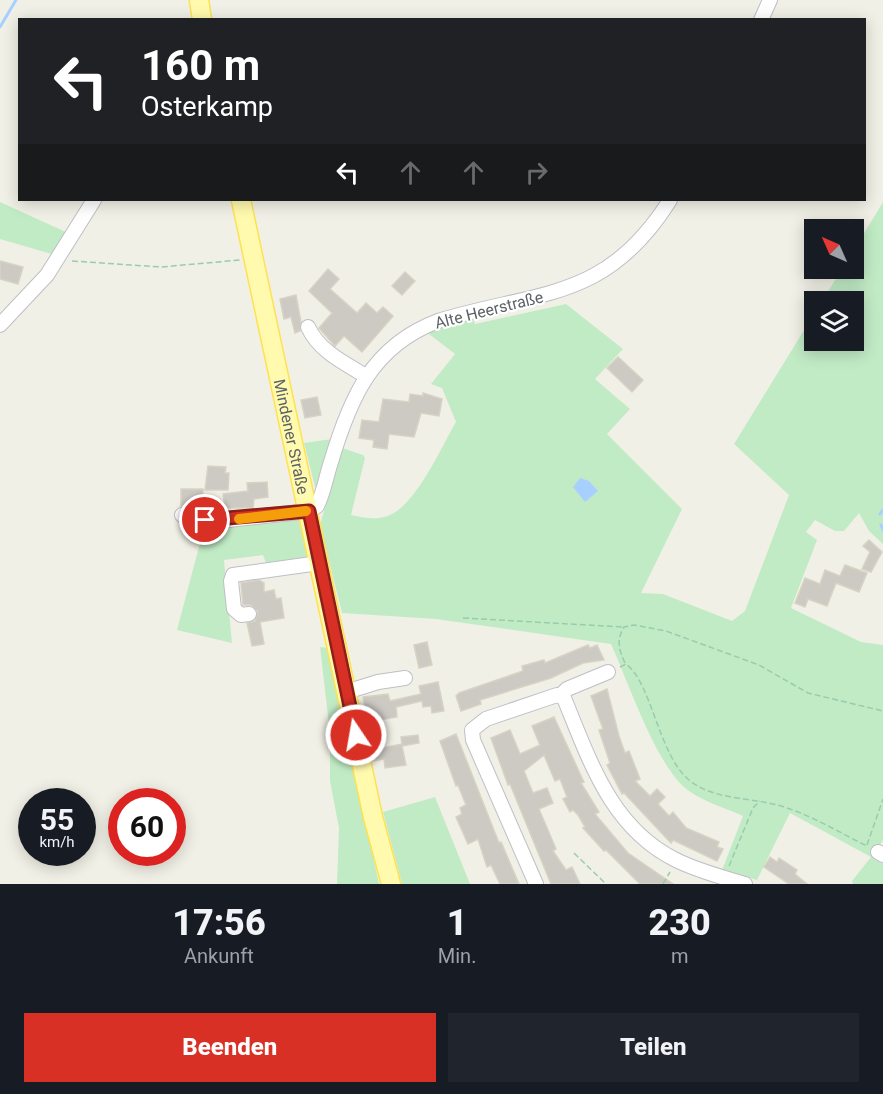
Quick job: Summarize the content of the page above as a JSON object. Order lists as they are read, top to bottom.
{
  "streets": {
    "main road": ["Mindener Straße"],
    "street": ["Alte Heerstraße"]
  },
  "crossings": [
    ["Alte Heerstraße", "Mindener Straße"]
  ],
  "north": "top left",
  "page": {
    "turn": ["160 m", "Osterkamp"],
    "speed": "55 km/h",
    "limit": "60",
    "eta": [
      "17:56",
      "Ankunft",
      "1",
      "Min.",
      "230",
      "m"
    ],
    "buttons": ["Beenden", "Teilen"]
  }
}
